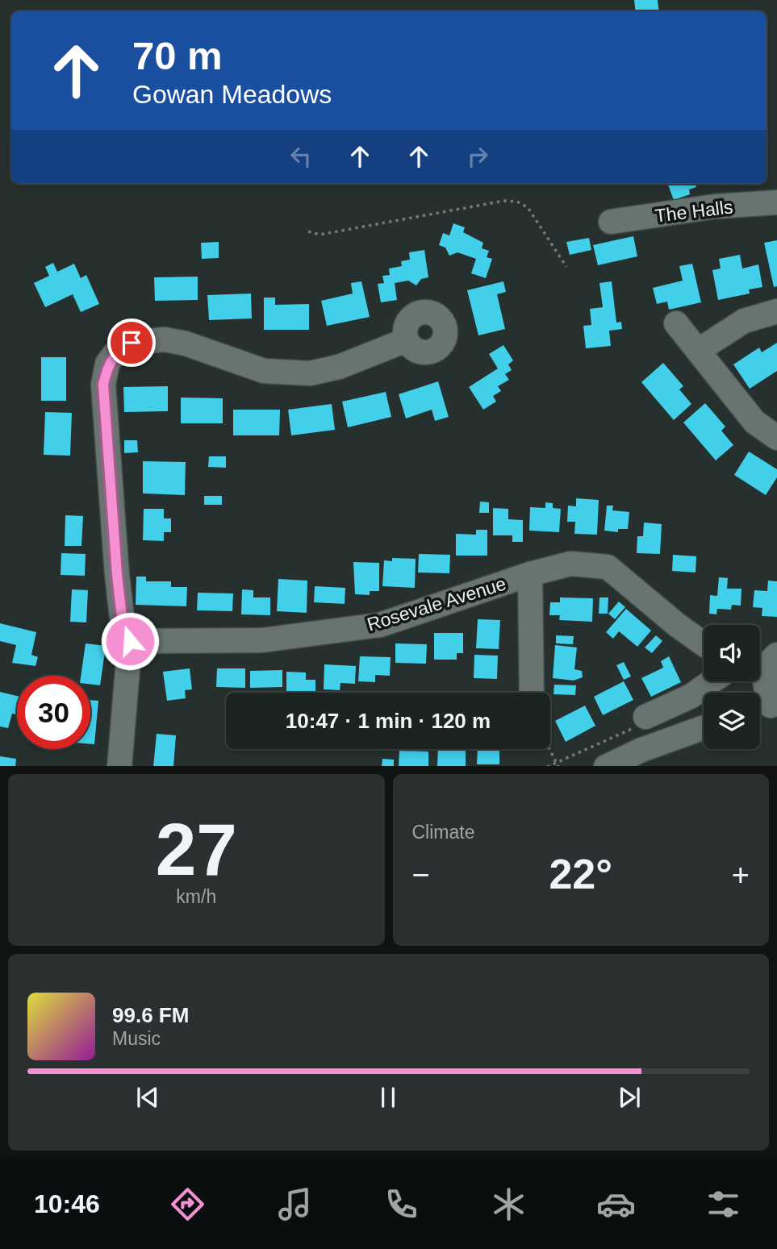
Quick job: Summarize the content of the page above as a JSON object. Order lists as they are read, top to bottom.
{
  "streets": {
    "street": ["The Halls", "Rosevale Avenue"]
  },
  "page": {
    "turn": ["70 m", "Gowan Meadows"],
    "limit": "30",
    "trip": "10:47 · 1 min · 120 m",
    "tile": [
      ["27", "km/h"],
      "Climate"
    ],
    "heat": ["−", "22°", "+"],
    "song": ["99.6 FM", "Music"],
    "tabs": "10:46"
  }
}
